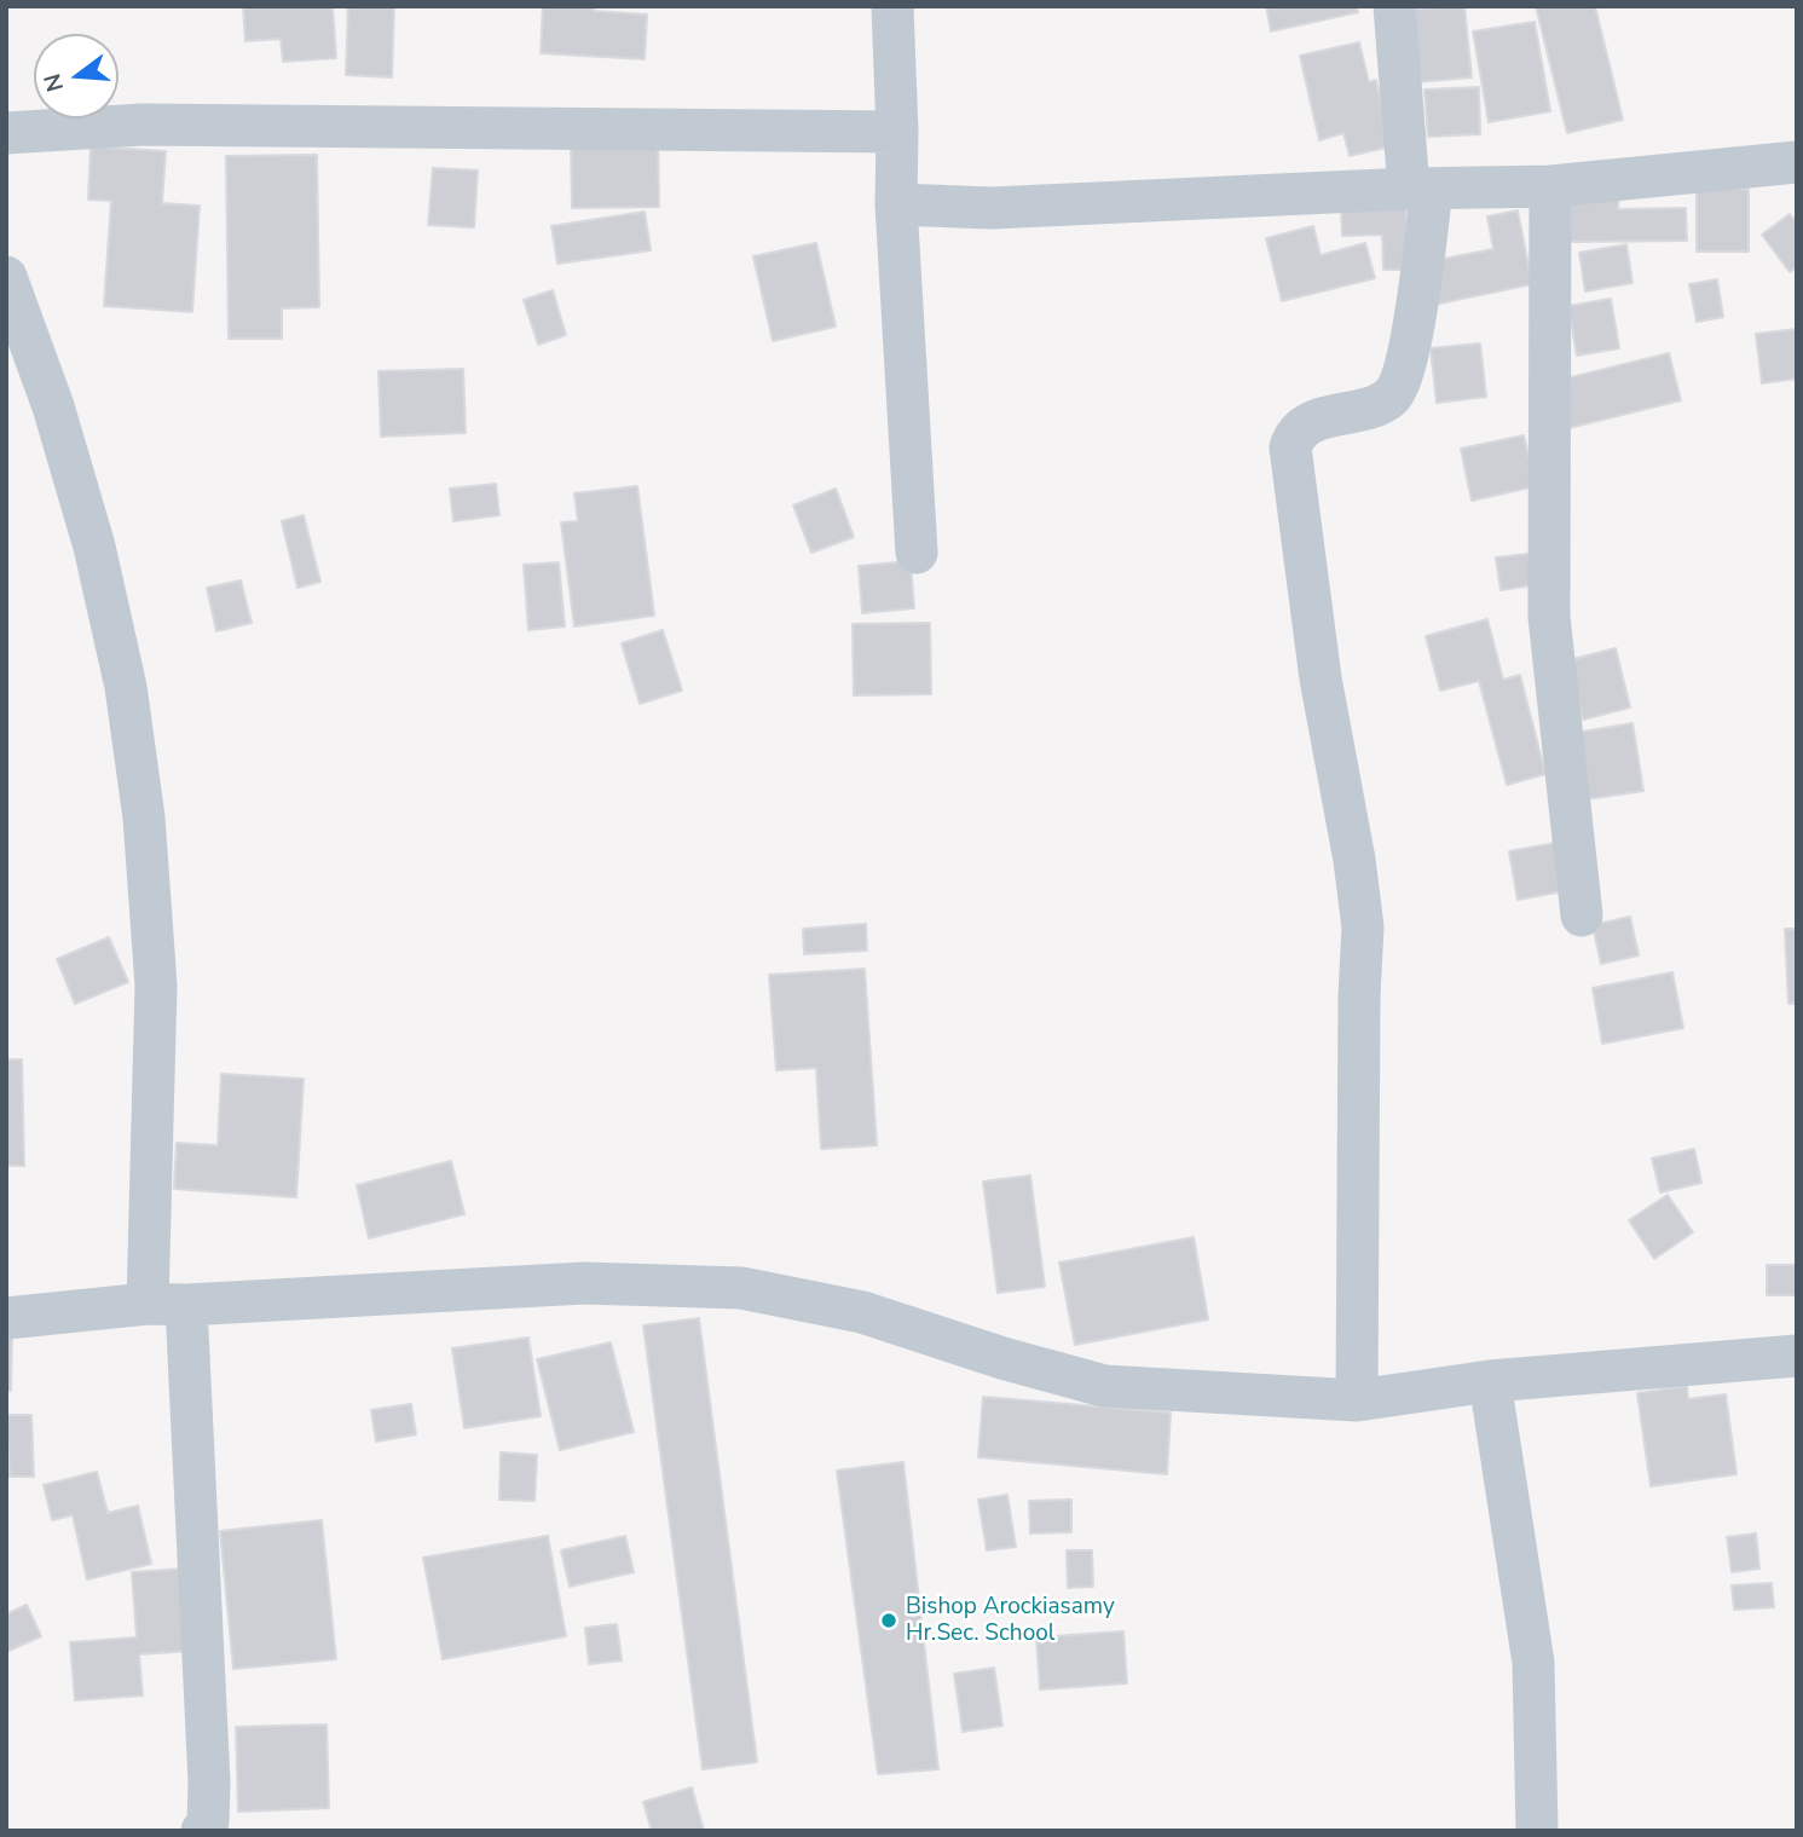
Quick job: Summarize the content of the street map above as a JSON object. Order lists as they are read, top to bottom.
{
  "places": ["Bishop Arockiasamy Hr.Sec. School"],
  "north": "left"
}
